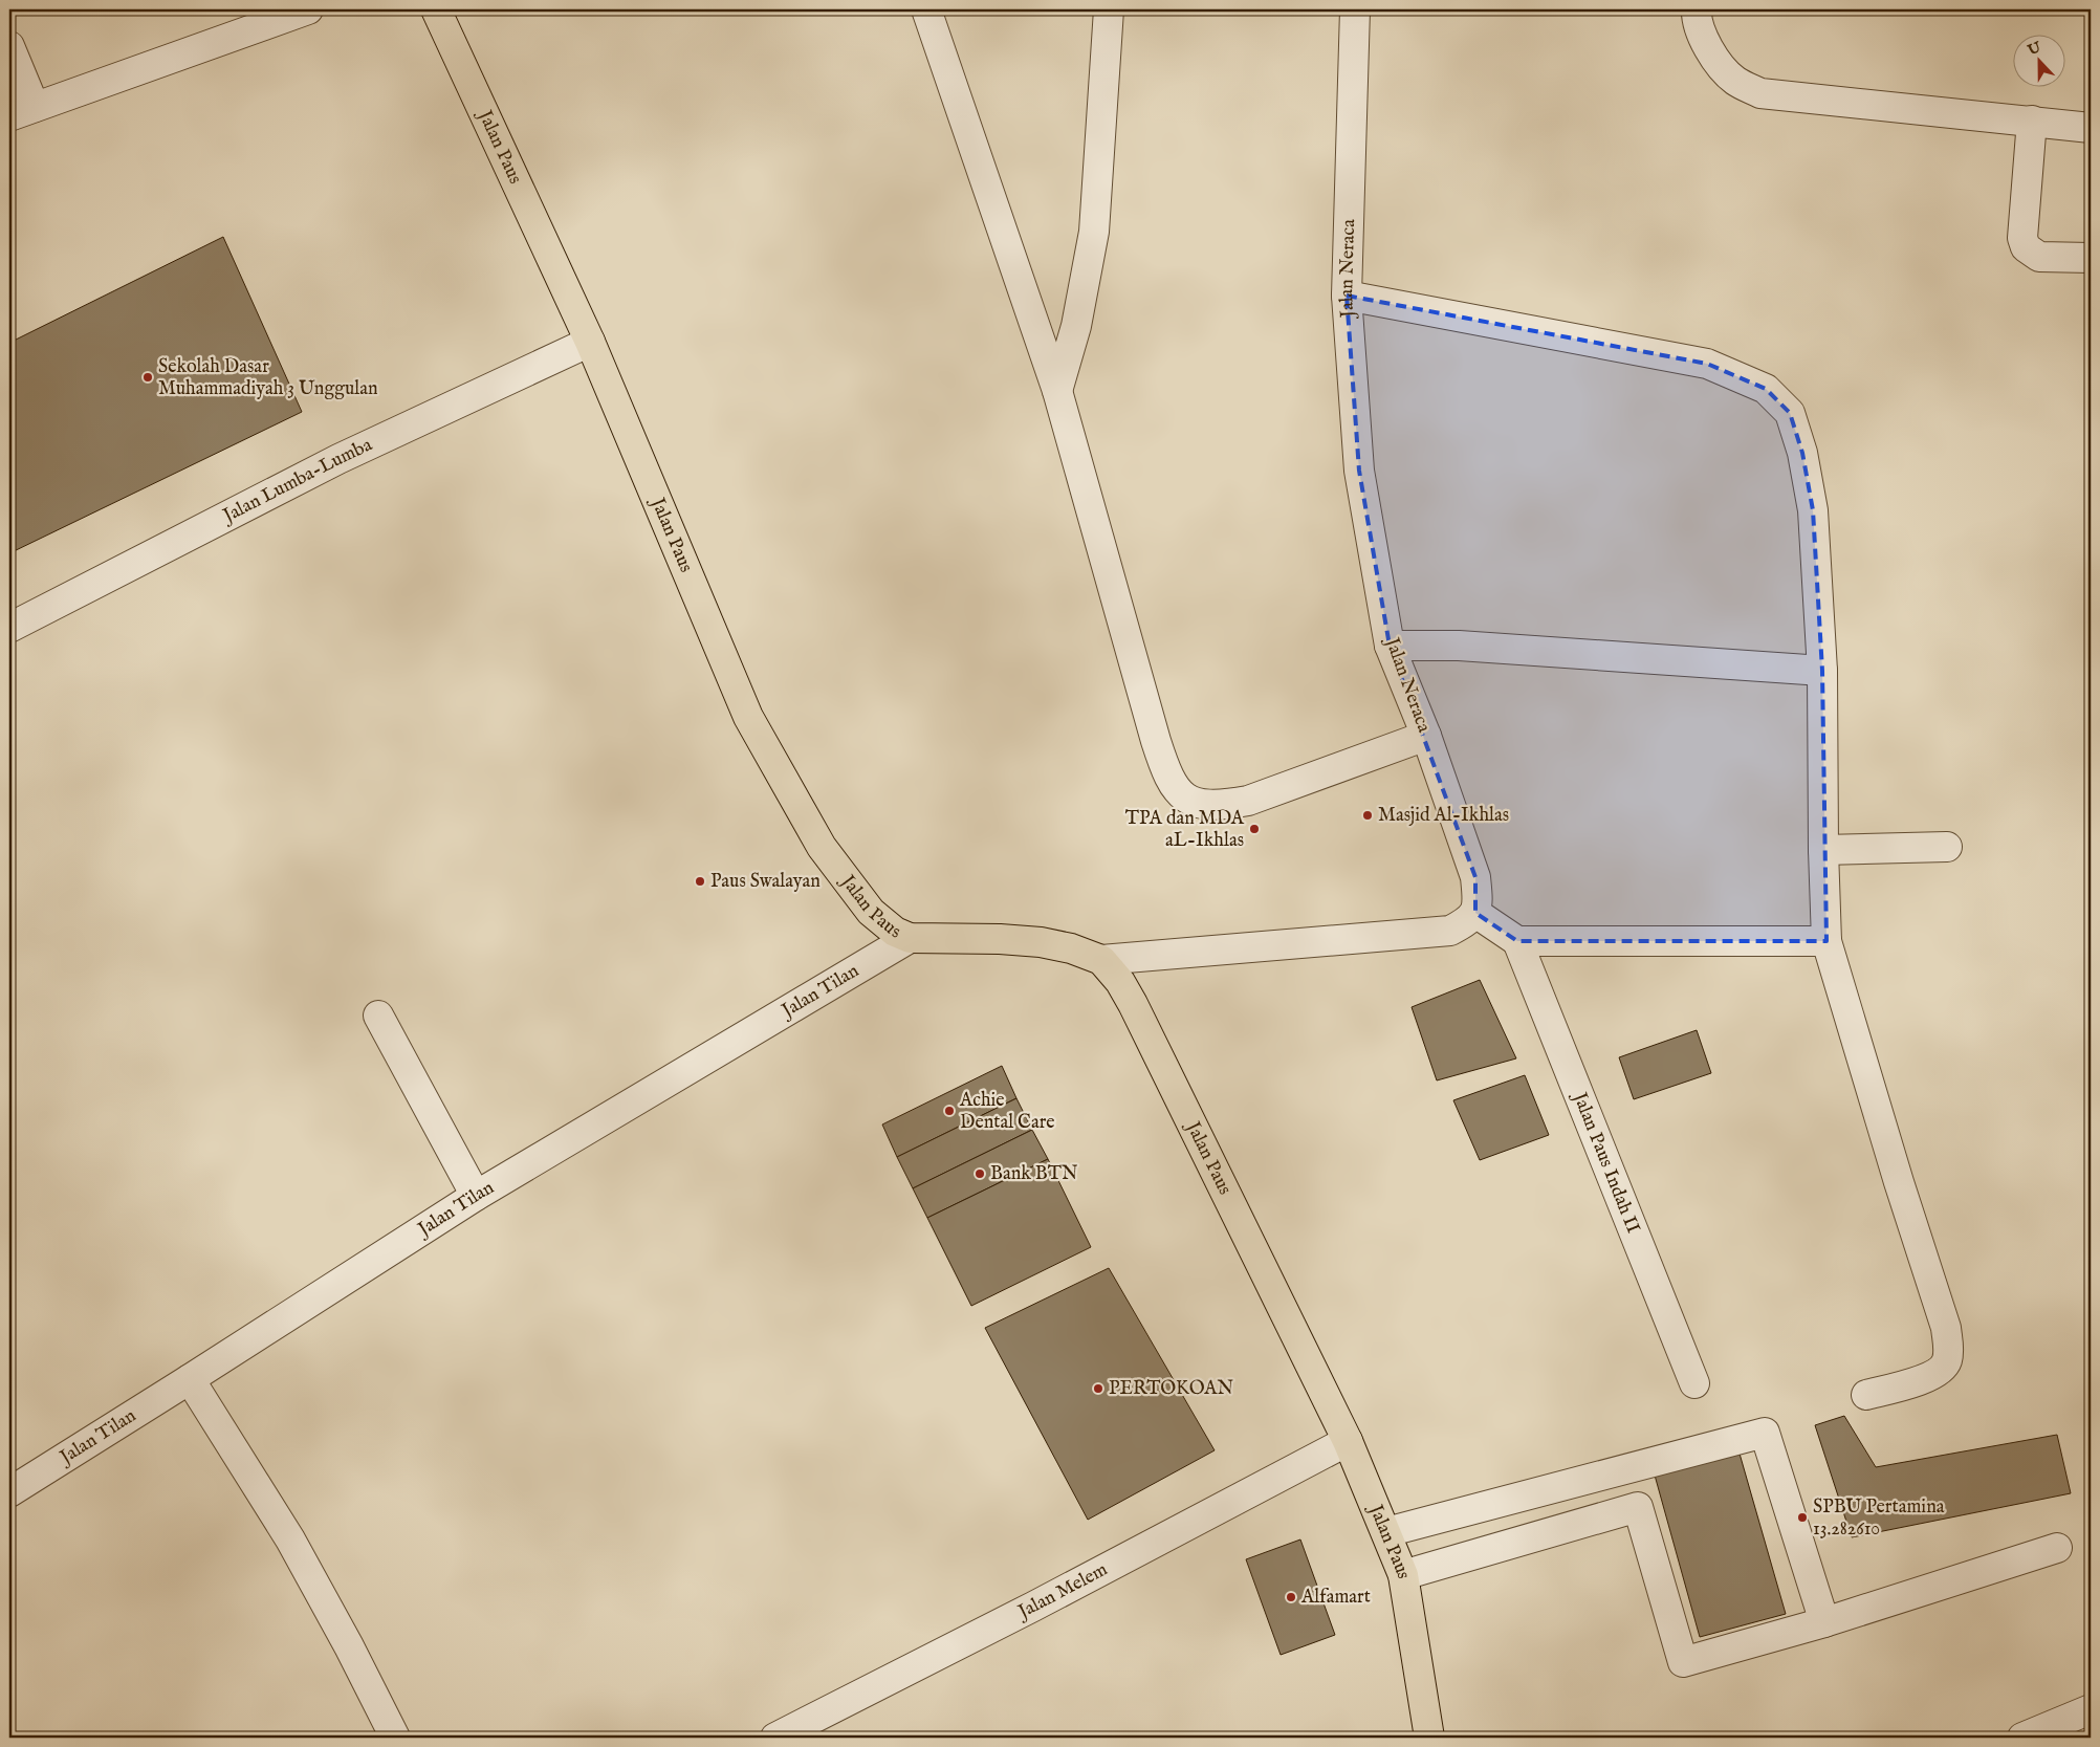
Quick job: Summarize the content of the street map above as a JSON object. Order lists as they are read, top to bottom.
{
  "streets": {
    "main road": ["Jalan Paus"],
    "street": [
      "Jalan Neraca",
      "Jalan Lumba-Lumba",
      "Jalan Tilan",
      "Jalan Paus Indah II",
      "Jalan Melem"
    ]
  },
  "crossings": [
    ["Jalan Paus", "Jalan Lumba-Lumba"],
    ["Jalan Paus", "Jalan Tilan"],
    ["Jalan Paus", "Jalan Melem"]
  ],
  "places": [
    "Sekolah Dasar Muhammadiyah 3 Unggulan",
    "Masjid Al-Ikhlas",
    "TPA dan MDA aL-Ikhlas",
    "Paus Swalayan",
    "Achie Dental Care",
    "Bank BTN",
    "PERTOKOAN",
    "SPBU Pertamina 13.282610",
    "Alfamart"
  ],
  "north": "top"
}
